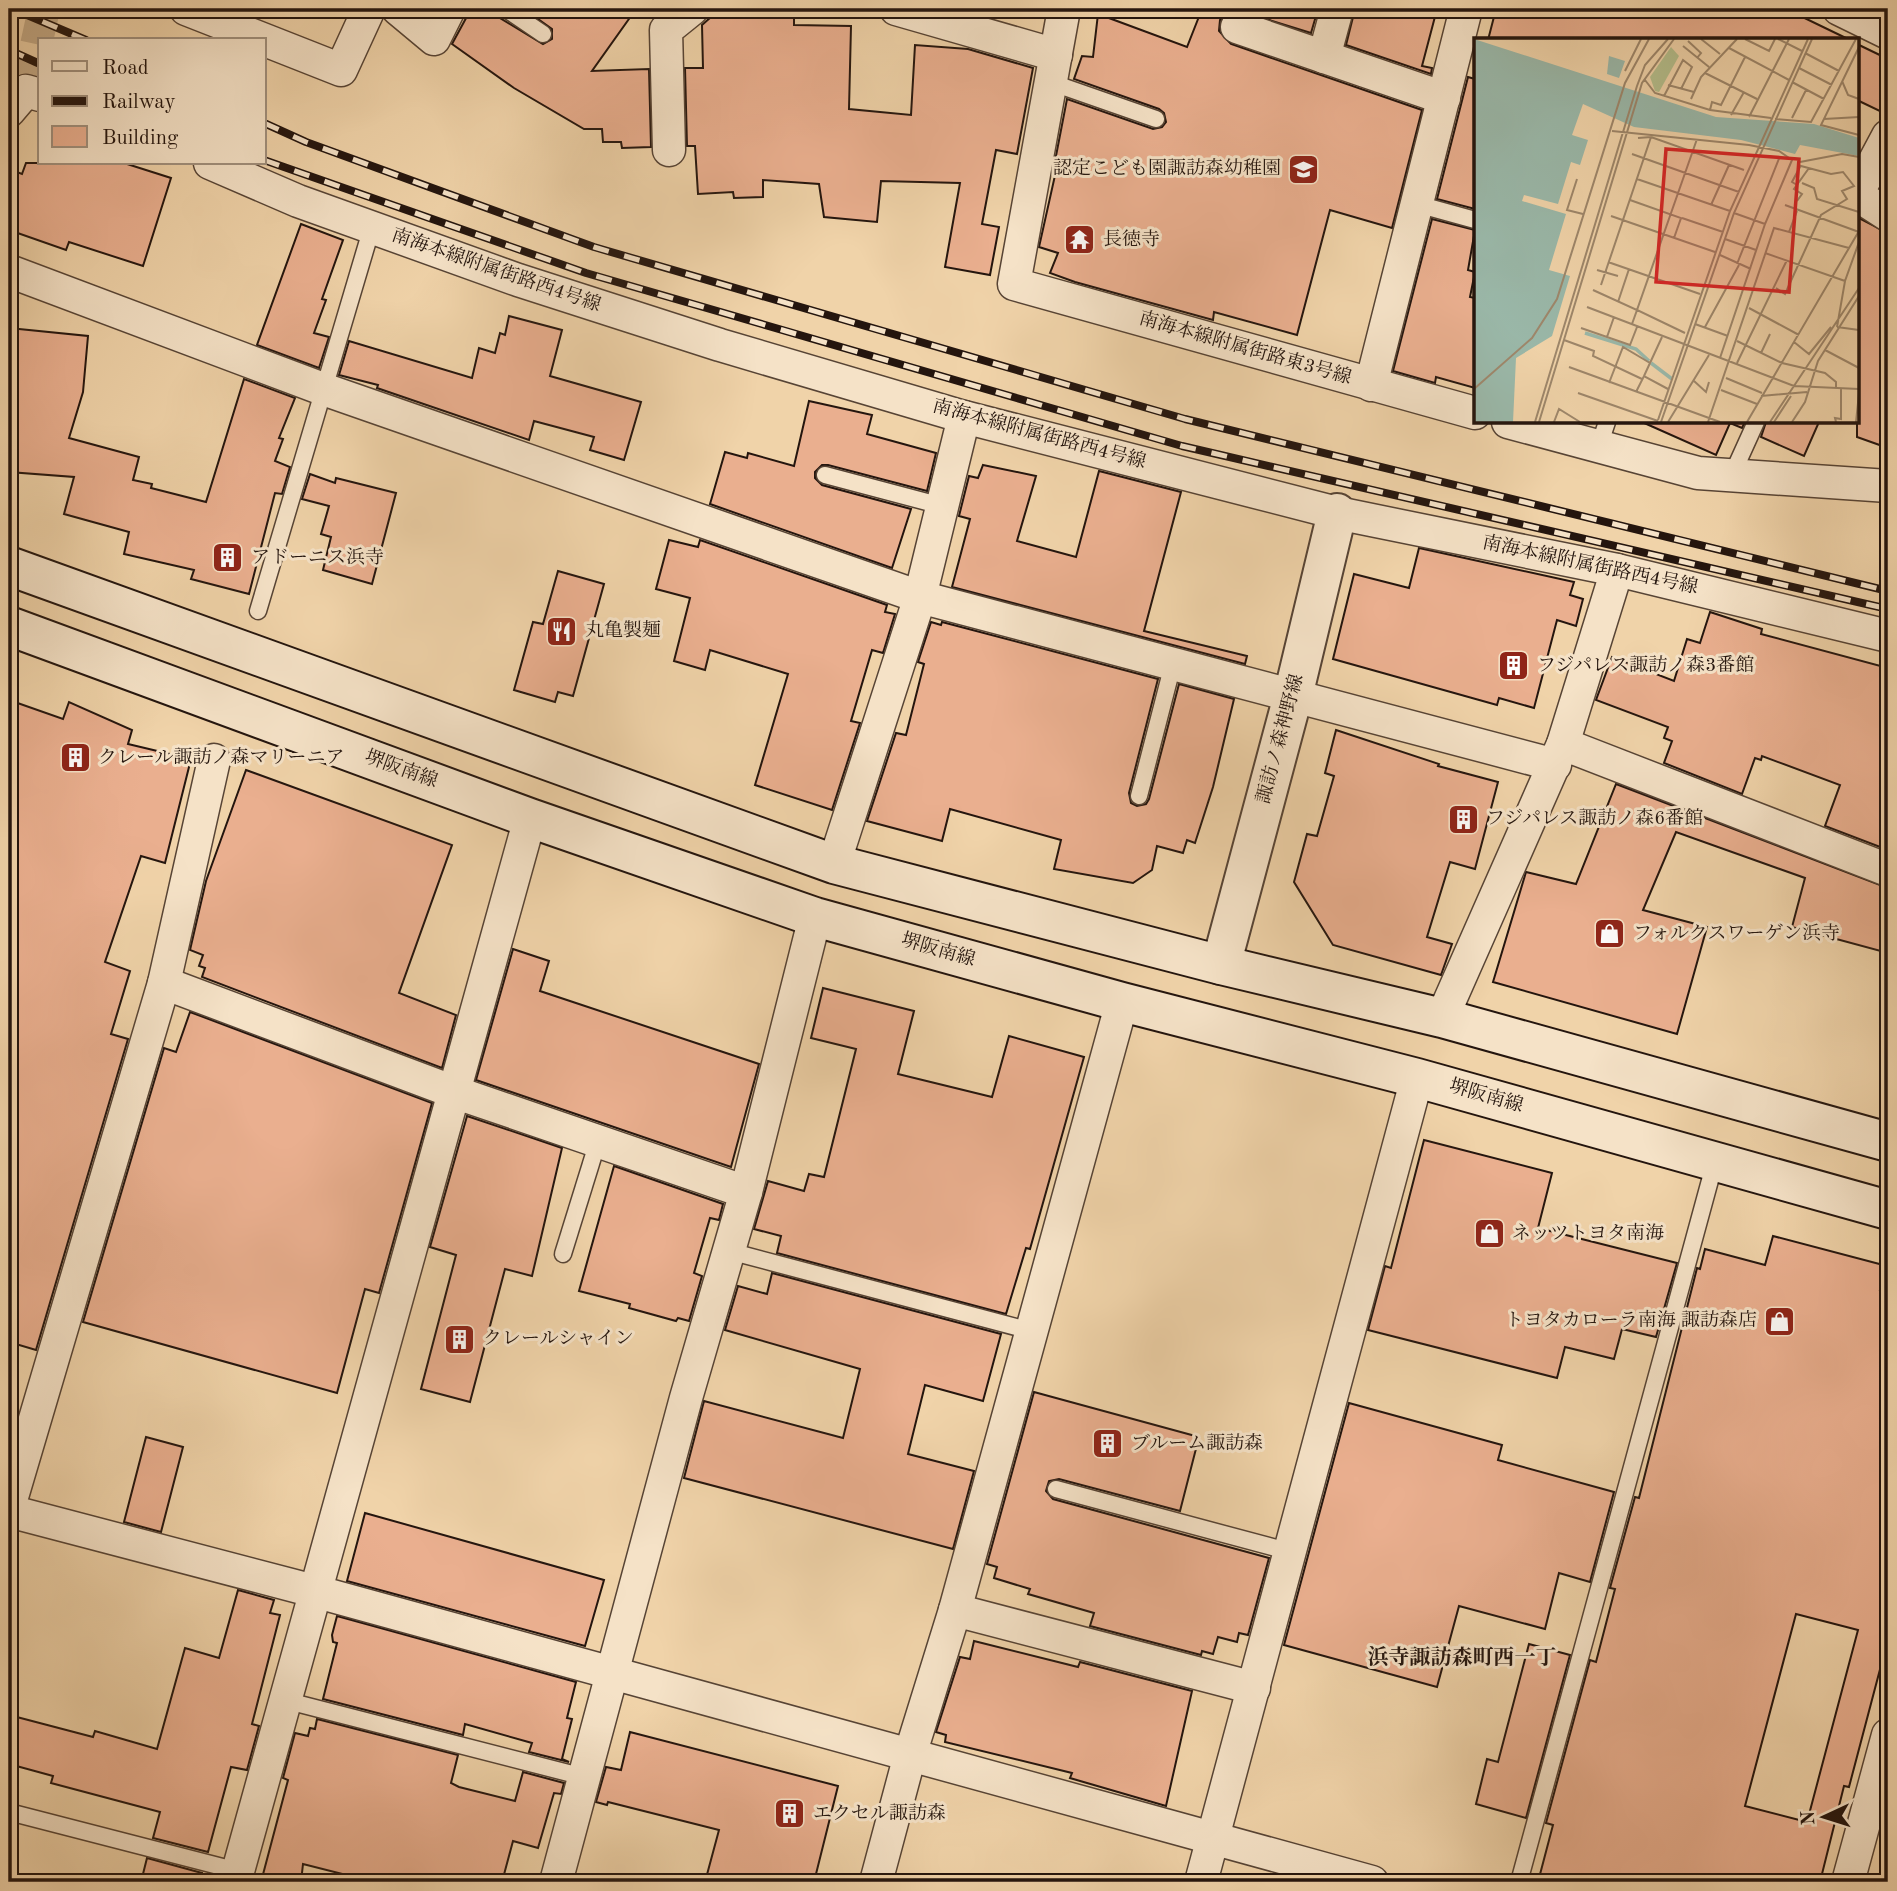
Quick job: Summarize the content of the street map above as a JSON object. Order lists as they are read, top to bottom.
{
  "streets": {
    "main road": ["諏訪ノ森神野線", "堺阪南線"],
    "street": ["南海本線附属街路西4号線", "南海本線附属街路東3号線"]
  },
  "crossings": [
    ["南海本線附属街路西4号線", "諏訪ノ森神野線"]
  ],
  "districts": ["浜寺諏訪森町西一丁"],
  "places": {
    "school or university": ["認定こども園諏訪森幼稚園"],
    "temple": ["長徳寺"],
    "building": [
      "アドーニス浜寺",
      "フジパレス諏訪ノ森3番館",
      "クレール諏訪ノ森マリーニア",
      "フジパレス諏訪ノ森6番館",
      "クレールシャイン",
      "ブルーム諏訪森",
      "エクセル諏訪森"
    ],
    "restaurant": ["丸亀製麺"],
    "shop": ["フォルクスワーゲン浜寺", "ネッツトヨタ南海", "トヨタカローラ南海 諏訪森店"]
  },
  "legend": ["Road", "Railway", "Building"],
  "north": "left"
}
